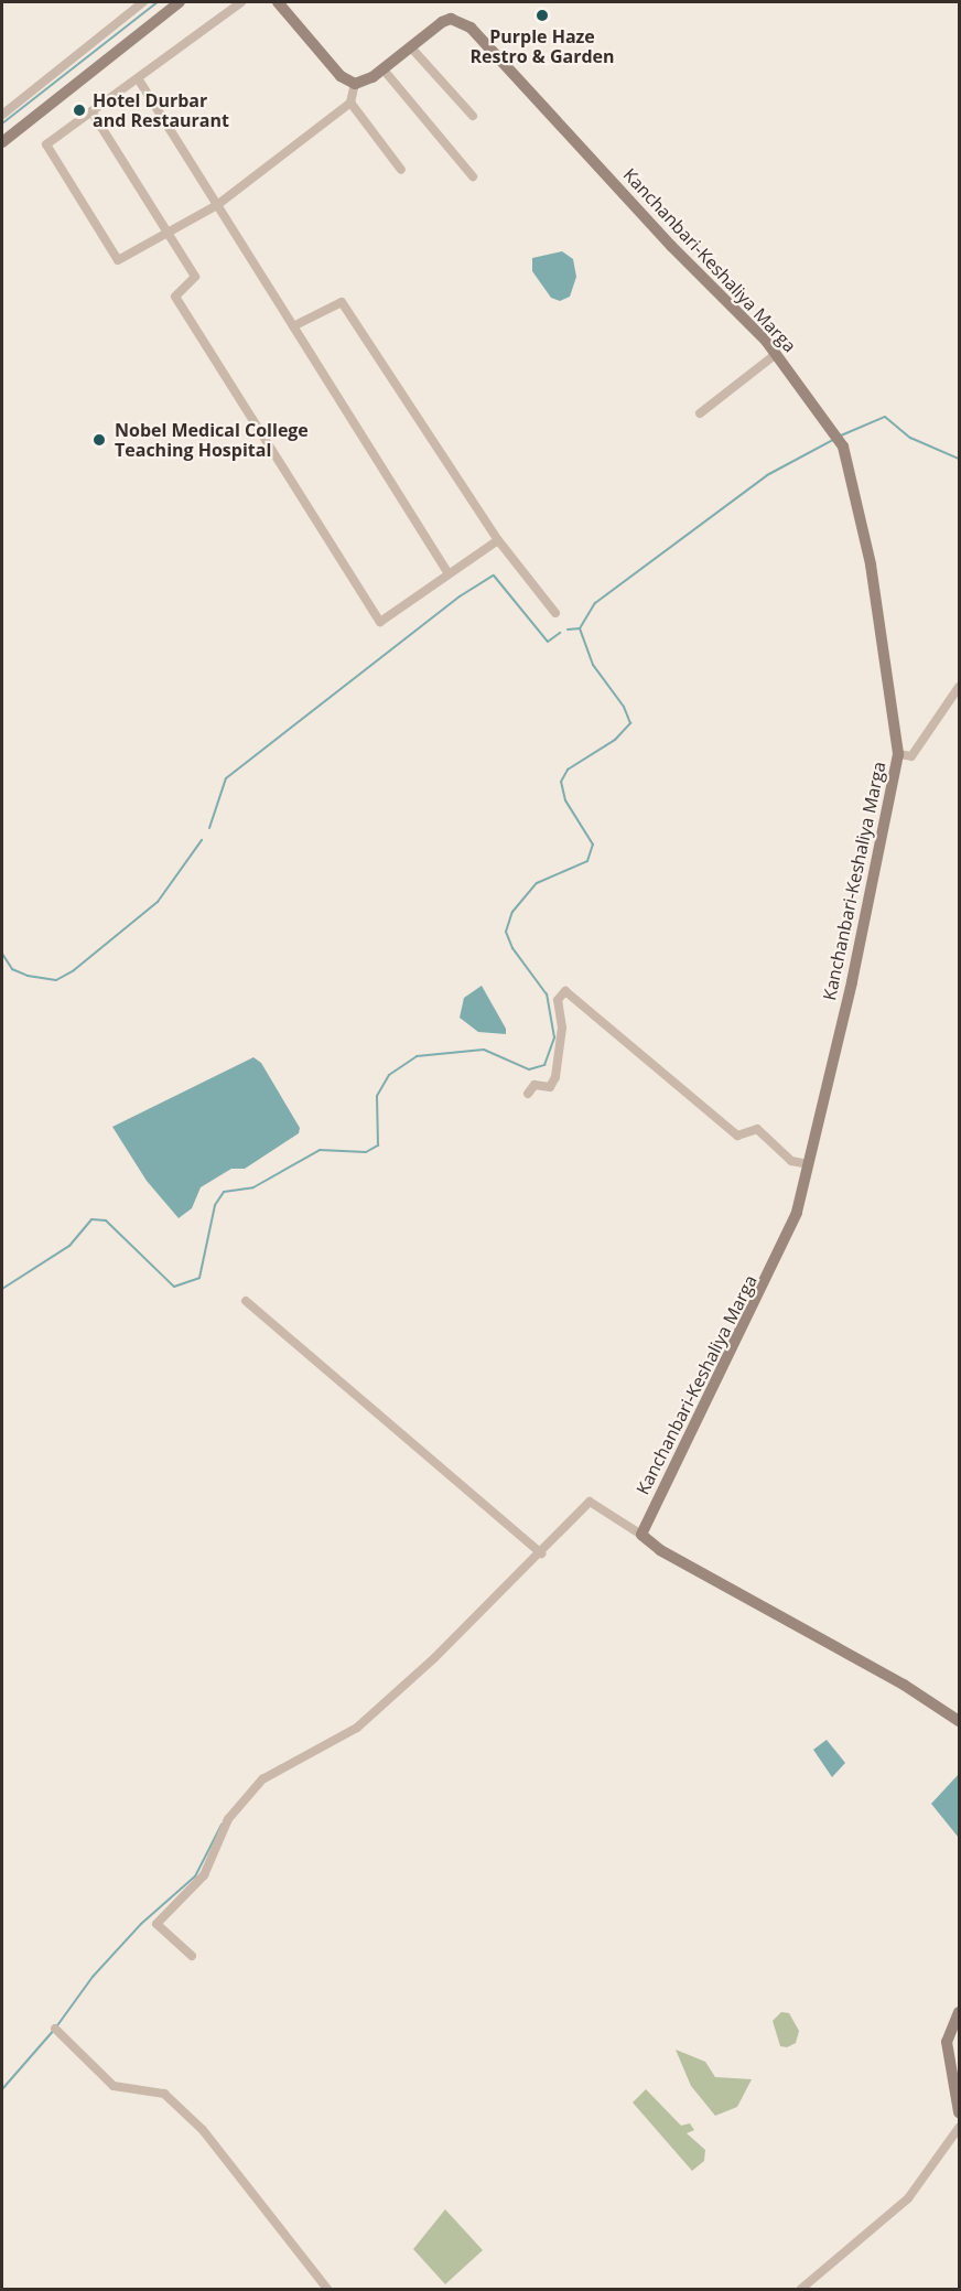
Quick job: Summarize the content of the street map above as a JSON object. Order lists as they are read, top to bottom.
{
  "streets": {
    "street": ["Kanchanbari-Keshaliya Marga"]
  },
  "places": ["Purple Haze Restro & Garden", "Hotel Durbar and Restaurant", "Nobel Medical College Teaching Hospital"]
}
